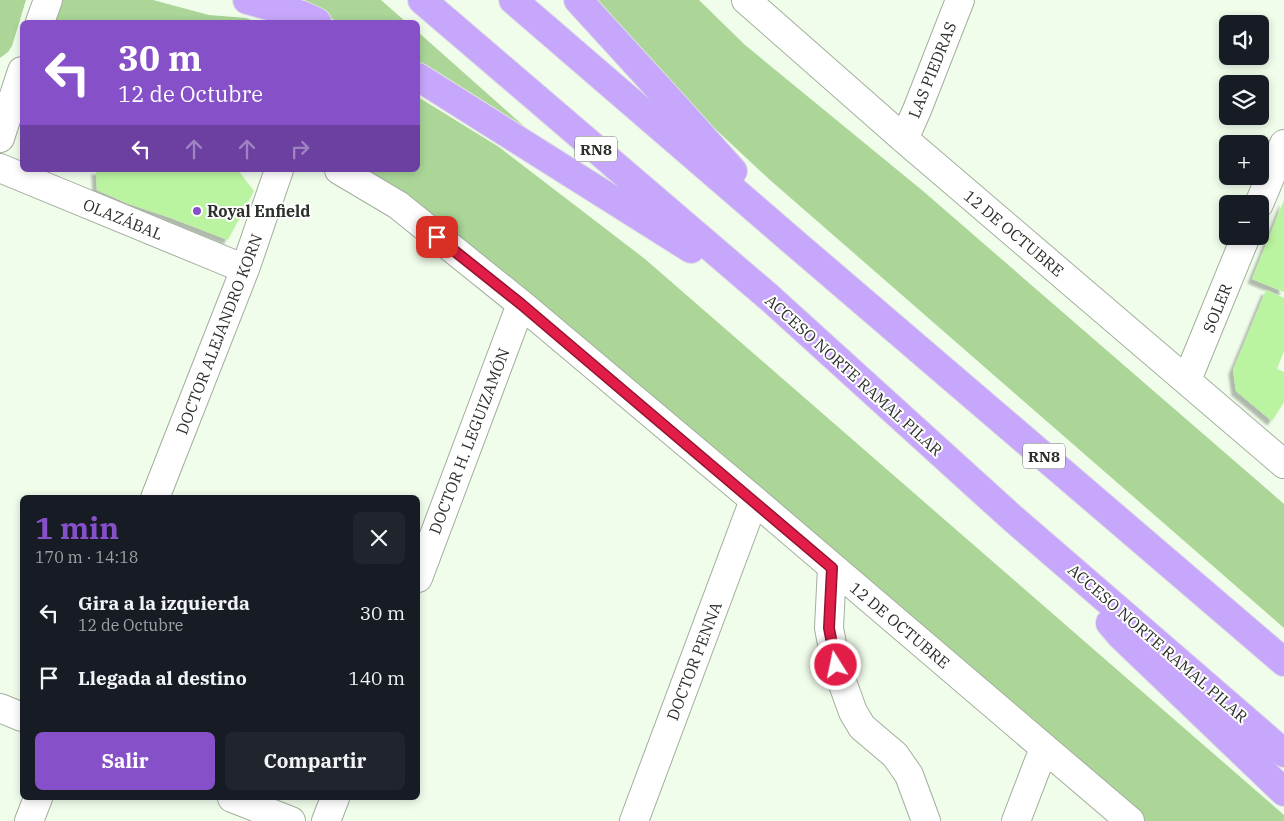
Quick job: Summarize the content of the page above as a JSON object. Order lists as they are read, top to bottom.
{
  "streets": {
    "highway": ["RN8", "ACCESO NORTE RAMAL PILAR"],
    "street": [
      "LAS PIEDRAS",
      "OLAZÁBAL",
      "12 DE OCTUBRE",
      "SOLER",
      "DOCTOR ALEJANDRO KORN",
      "DOCTOR H. LEGUIZAMÓN",
      "DOCTOR PENNA"
    ]
  },
  "crossings": [
    ["LAS PIEDRAS", "12 DE OCTUBRE"],
    ["OLAZÁBAL", "DOCTOR ALEJANDRO KORN"],
    ["12 DE OCTUBRE", "SOLER"],
    ["12 DE OCTUBRE", "DOCTOR H. LEGUIZAMÓN"],
    ["12 DE OCTUBRE", "DOCTOR PENNA"]
  ],
  "places": ["Royal Enfield"],
  "page": {
    "map_buttons": ["+", "−"],
    "turn": ["30 m", "12 de Octubre"],
    "heading": ["1 min", "170 m · 14:18"],
    "list": [
      {
        "name": "Gira a la izquierda",
        "note": "12 de Octubre",
        "value": "30 m"
      },
      {
        "name": "Llegada al destino",
        "value": "140 m"
      }
    ],
    "buttons": ["Salir", "Compartir"]
  }
}
